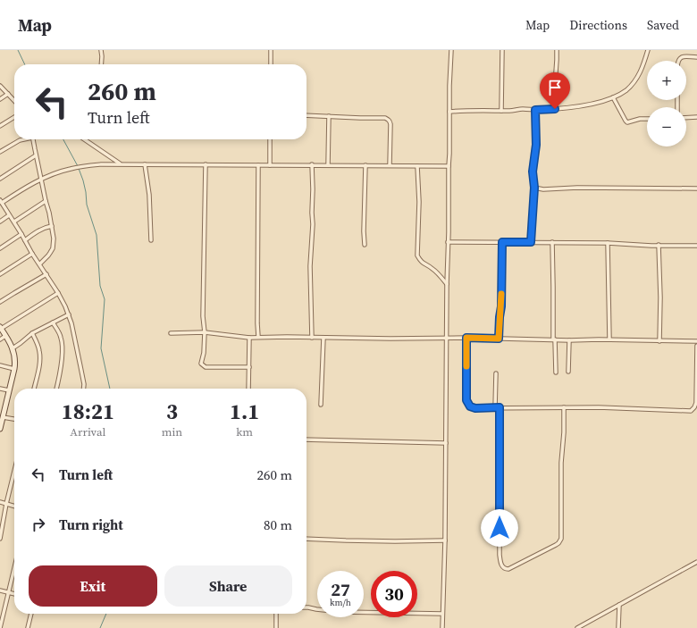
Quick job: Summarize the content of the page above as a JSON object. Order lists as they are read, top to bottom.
{
  "page": {
    "header": "Map",
    "nav": ["Map", "Directions", "Saved"],
    "map_buttons": ["+", "−"],
    "turn": ["260 m", "Turn left"],
    "eta": [
      "18:21",
      "Arrival",
      "3",
      "min",
      "1.1",
      "km"
    ],
    "list": [
      {
        "name": "Turn left",
        "value": "260 m"
      },
      {
        "name": "Turn right",
        "value": "80 m"
      }
    ],
    "buttons": ["Exit", "Share"],
    "speed": "27 km/h",
    "limit": "30"
  }
}
